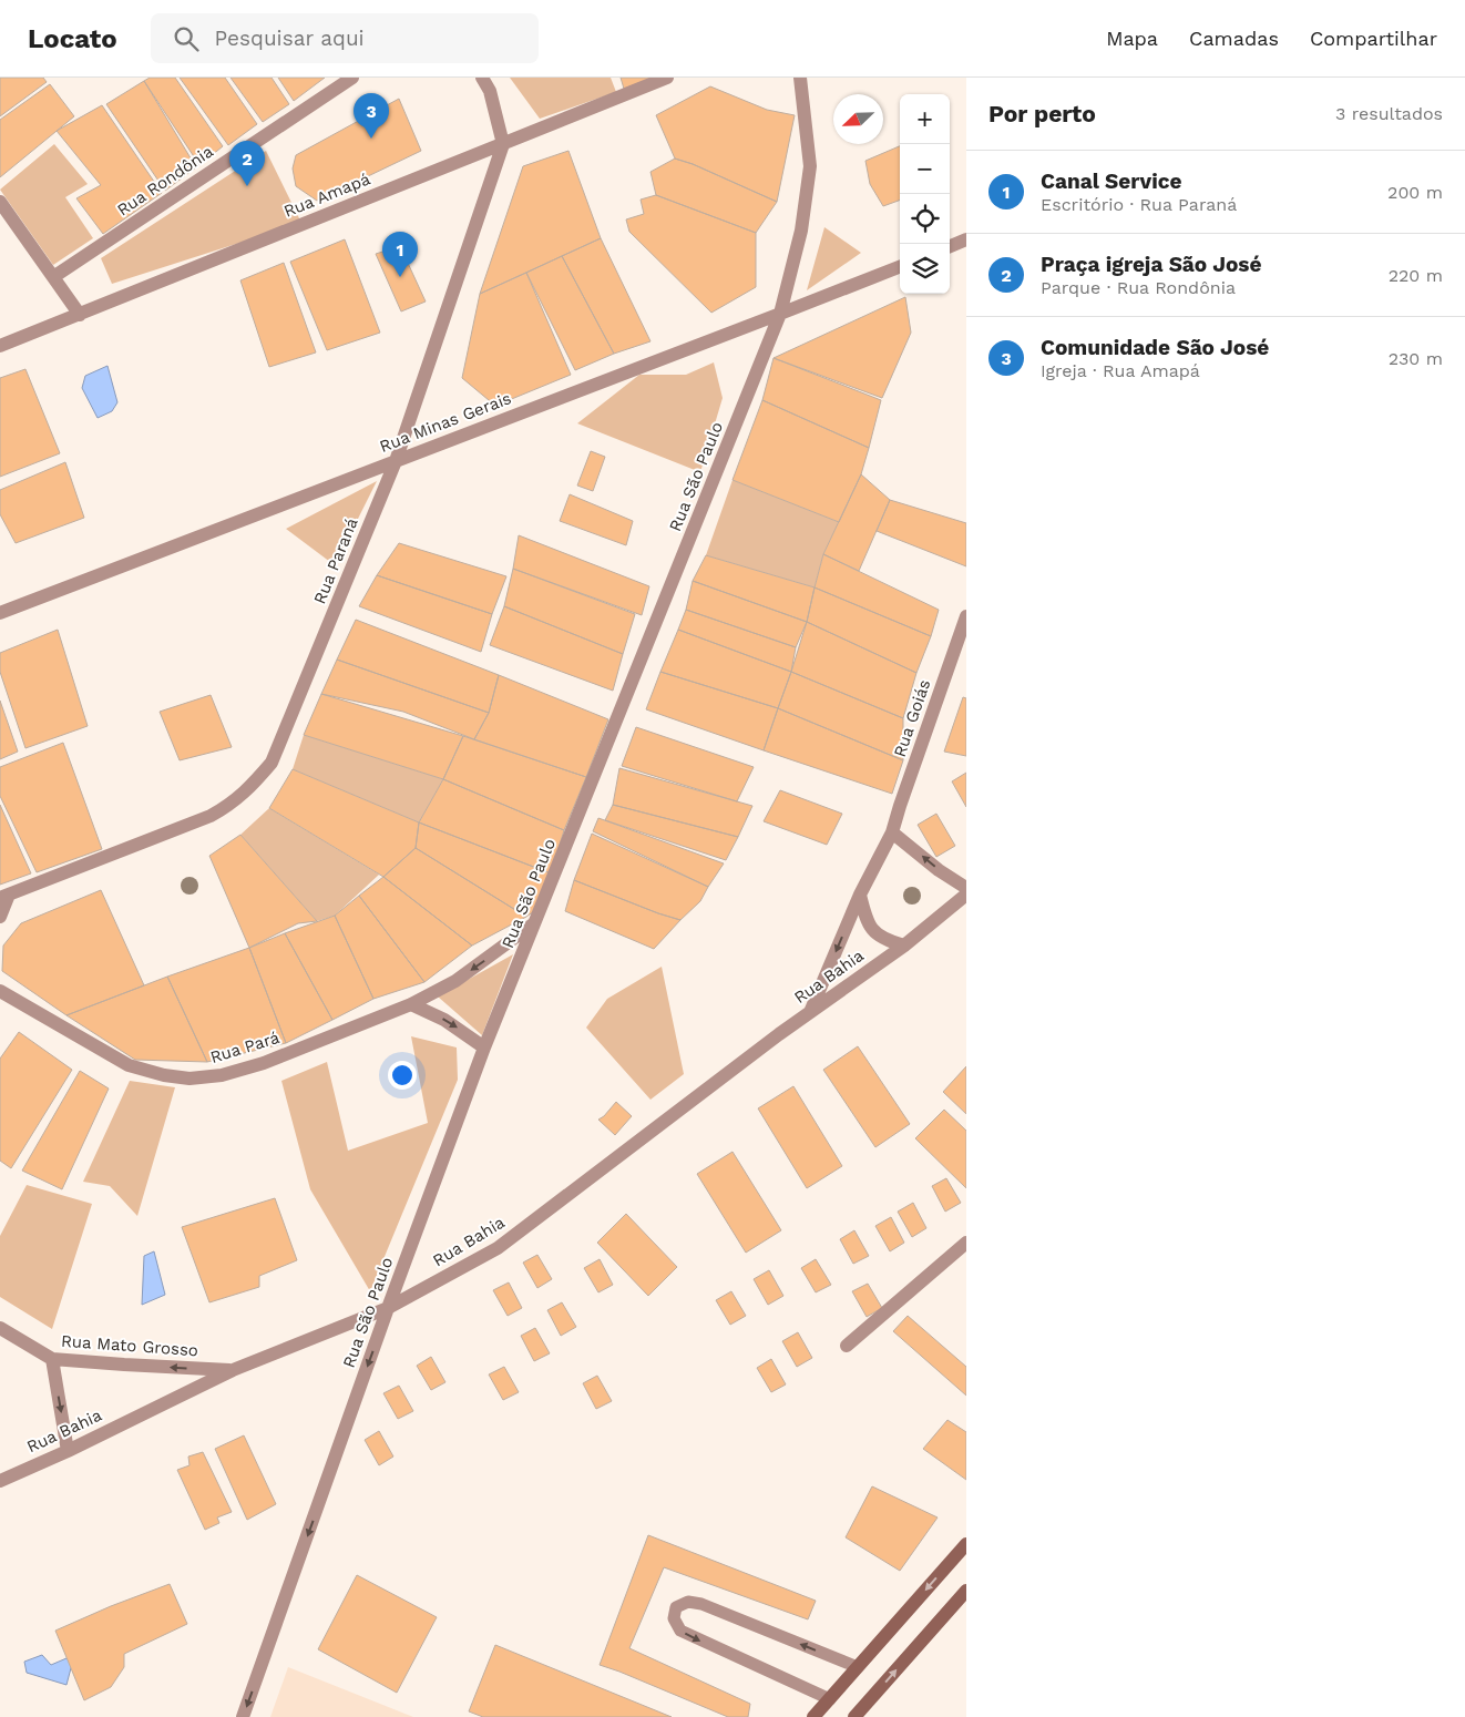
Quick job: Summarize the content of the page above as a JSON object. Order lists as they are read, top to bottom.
{
  "streets": {
    "street": [
      "Rua Rondônia",
      "Rua Amapá",
      "Rua Minas Gerais",
      "Rua São Paulo",
      "Rua Paraná",
      "Rua Goiás",
      "Rua Bahia",
      "Rua Pará",
      "Rua Mato Grosso"
    ]
  },
  "crossings": [
    ["Rua Amapá", "Rua Paraná"],
    ["Rua Minas Gerais", "Rua São Paulo"],
    ["Rua Minas Gerais", "Rua Paraná"],
    ["Rua São Paulo", "Rua Bahia"],
    ["Rua São Paulo", "Rua Pará"],
    ["Rua Bahia", "Rua Mato Grosso"]
  ],
  "one_way": ["Rua Mato Grosso"],
  "north": "bottom left",
  "page": {
    "header": "Locato",
    "search": "Pesquisar aqui",
    "nav": ["Mapa", "Camadas", "Compartilhar"],
    "heading": ["Por perto", "3 resultados"],
    "pins": ["3", "2", "1"],
    "map_buttons": ["+", "−"],
    "list": [
      {
        "mark": "1",
        "name": "Canal Service",
        "note": "Escritório · Rua Paraná",
        "value": "200 m"
      },
      {
        "mark": "2",
        "name": "Praça igreja São José",
        "note": "Parque · Rua Rondônia",
        "value": "220 m"
      },
      {
        "mark": "3",
        "name": "Comunidade São José",
        "note": "Igreja · Rua Amapá",
        "value": "230 m"
      }
    ]
  }
}
